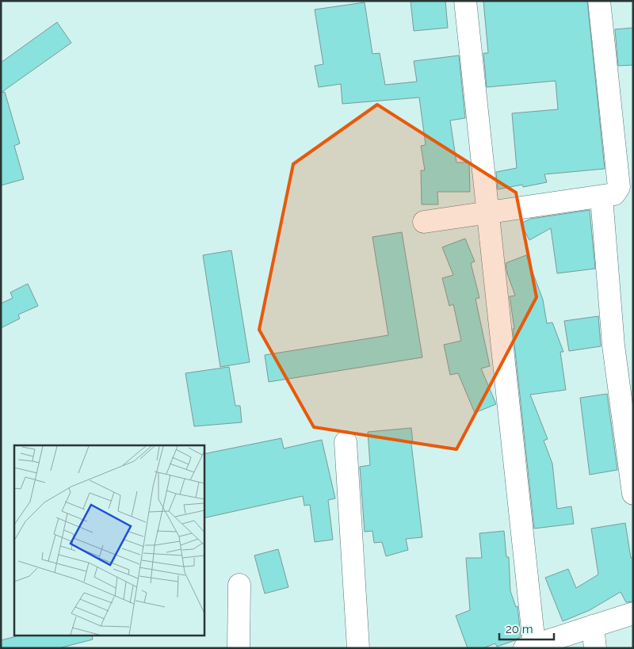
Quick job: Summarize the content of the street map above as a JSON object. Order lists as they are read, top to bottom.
{
  "scale_bar": "20 m"
}
